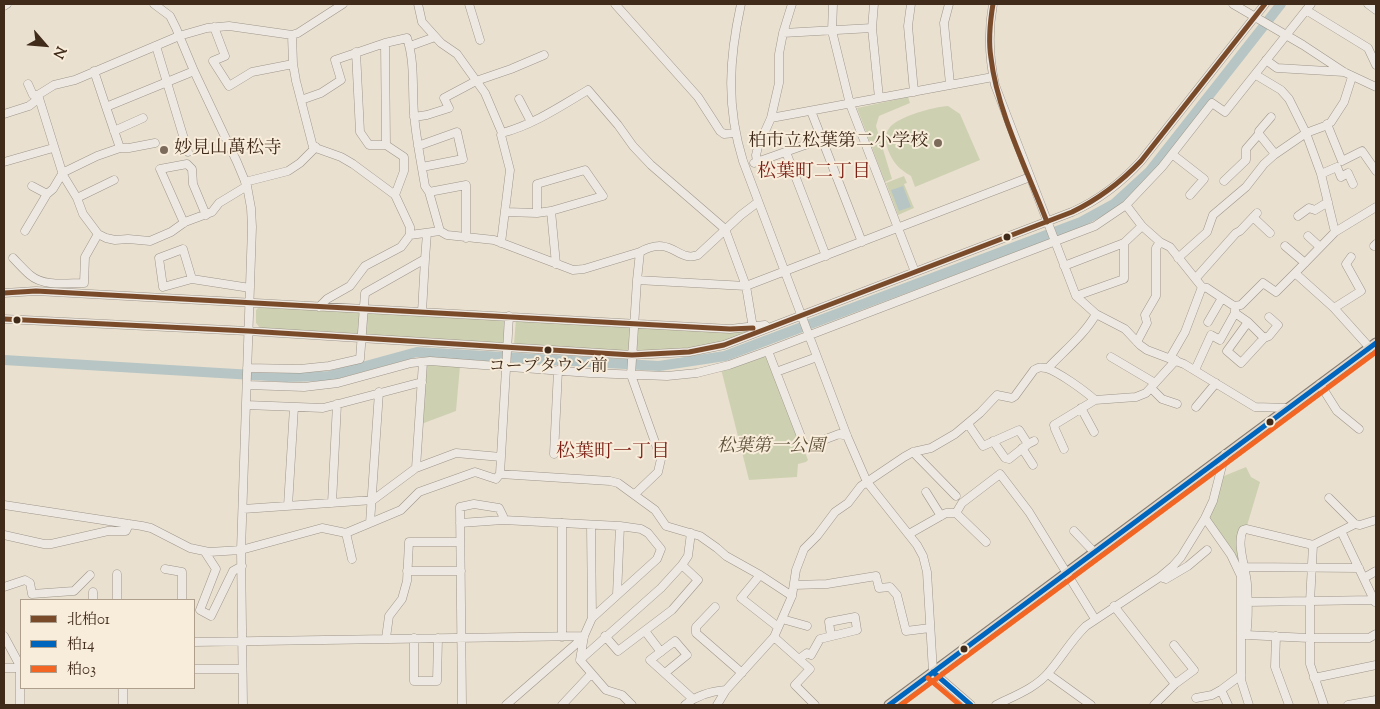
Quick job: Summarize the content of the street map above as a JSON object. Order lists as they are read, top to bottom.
{
  "districts": ["松葉町二丁目", "松葉町一丁目"],
  "parks": ["松葉第一公園"],
  "places": ["柏市立松葉第二小学校", "妙見山萬松寺", "コープタウン前"],
  "lines": ["transit line 北柏01", "transit line 柏14", "transit line 柏03"],
  "legend": ["北柏01", "柏14", "柏03"],
  "north": "bottom right"
}
